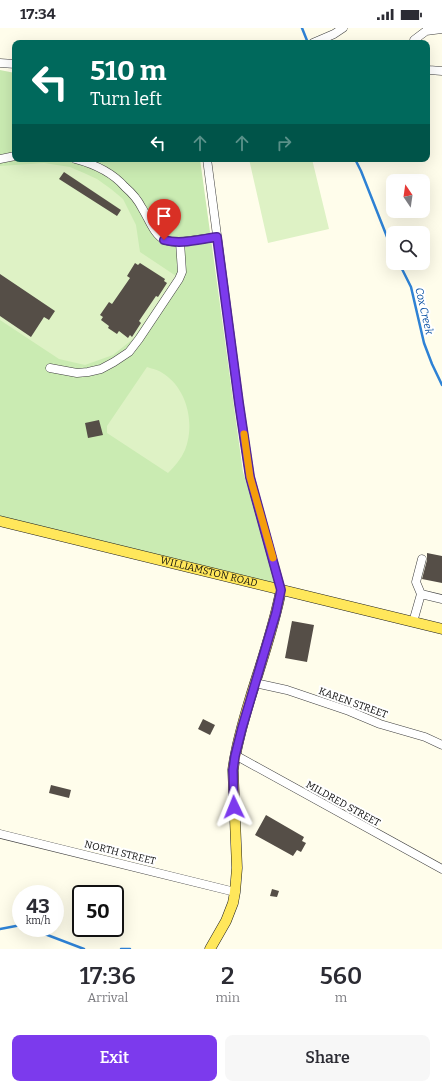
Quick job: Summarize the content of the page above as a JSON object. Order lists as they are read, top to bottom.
{
  "streets": {
    "main road": ["WILLIAMSTON ROAD"],
    "street": ["KAREN STREET", "MILDRED STREET", "NORTH STREET"]
  },
  "water": ["Cox Creek"],
  "north": "top",
  "page": {
    "status": "17:34",
    "turn": ["510 m", "Turn left"],
    "speed": "43 km/h",
    "limit": "50",
    "eta": [
      "17:36",
      "Arrival",
      "2",
      "min",
      "560",
      "m"
    ],
    "buttons": ["Exit", "Share"]
  }
}
